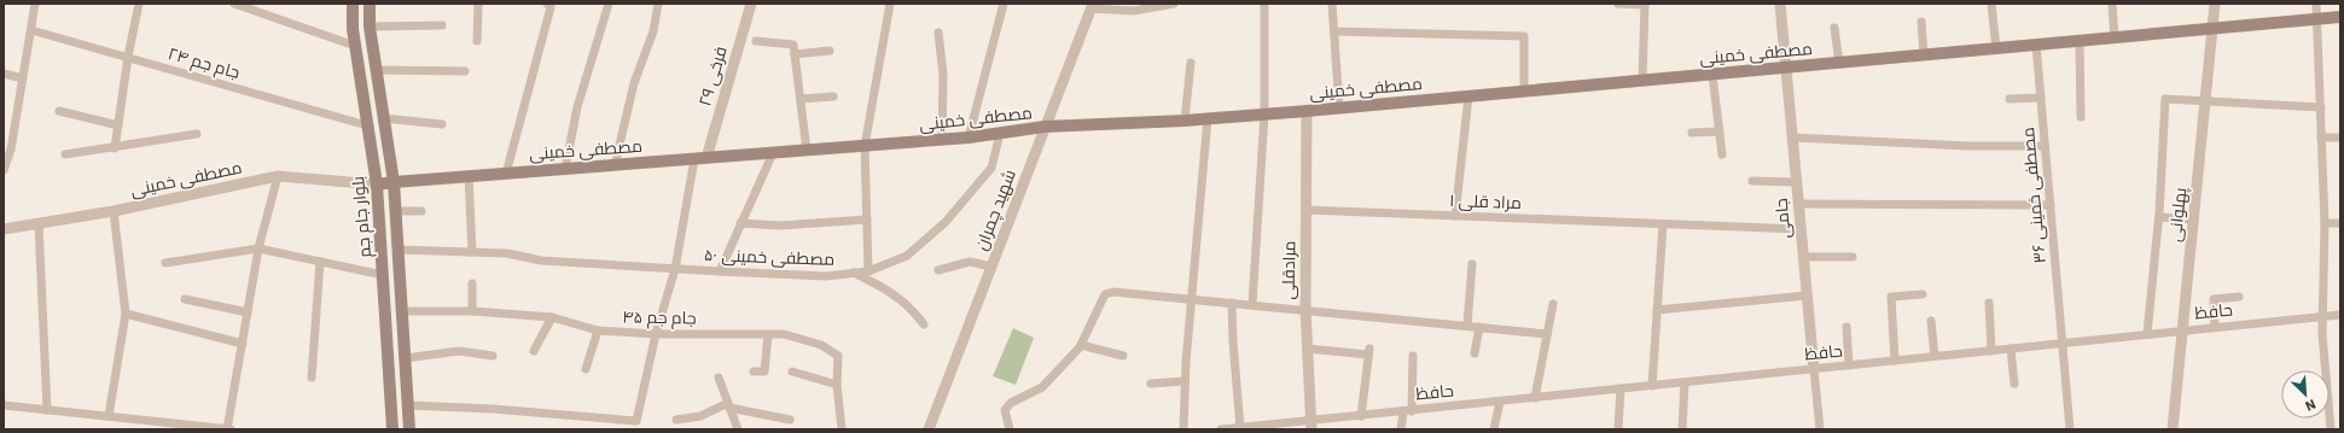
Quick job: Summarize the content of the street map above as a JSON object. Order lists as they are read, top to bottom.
{
  "streets": {
    "main road": ["مصطفی خمینی", "بلوار جام جم"],
    "street": [
      "جام جم ۲۴",
      "فرخی ۲۹",
      "مصطفی خمینی ۳۶",
      "مراد قلی ۱",
      "شهید چمران",
      "پهلوانی",
      "جامی",
      "مصطفی خمینی ۵۰",
      "مرادقلی",
      "حافظ",
      "جام جم ۴۵"
    ]
  },
  "crossings": [
    ["مصطفی خمینی", "فرخی ۲۹"],
    ["مصطفی خمینی", "مصطفی خمینی ۳۶"],
    ["مصطفی خمینی", "شهید چمران"],
    ["مصطفی خمینی", "پهلوانی"],
    ["مصطفی خمینی", "بلوار جام جم"],
    ["مصطفی خمینی", "جامی"],
    ["مصطفی خمینی", "مصطفی خمینی ۵۰"],
    ["مصطفی خمینی", "مرادقلی"],
    ["جام جم ۲۴", "بلوار جام جم"],
    ["مصطفی خمینی ۳۶", "حافظ"],
    ["مراد قلی ۱", "جامی"],
    ["مراد قلی ۱", "مرادقلی"],
    ["پهلوانی", "حافظ"],
    ["بلوار جام جم", "مصطفی خمینی ۵۰"],
    ["بلوار جام جم", "جام جم ۴۵"],
    ["جامی", "حافظ"],
    ["مرادقلی", "حافظ"]
  ],
  "north": "bottom right"
}
